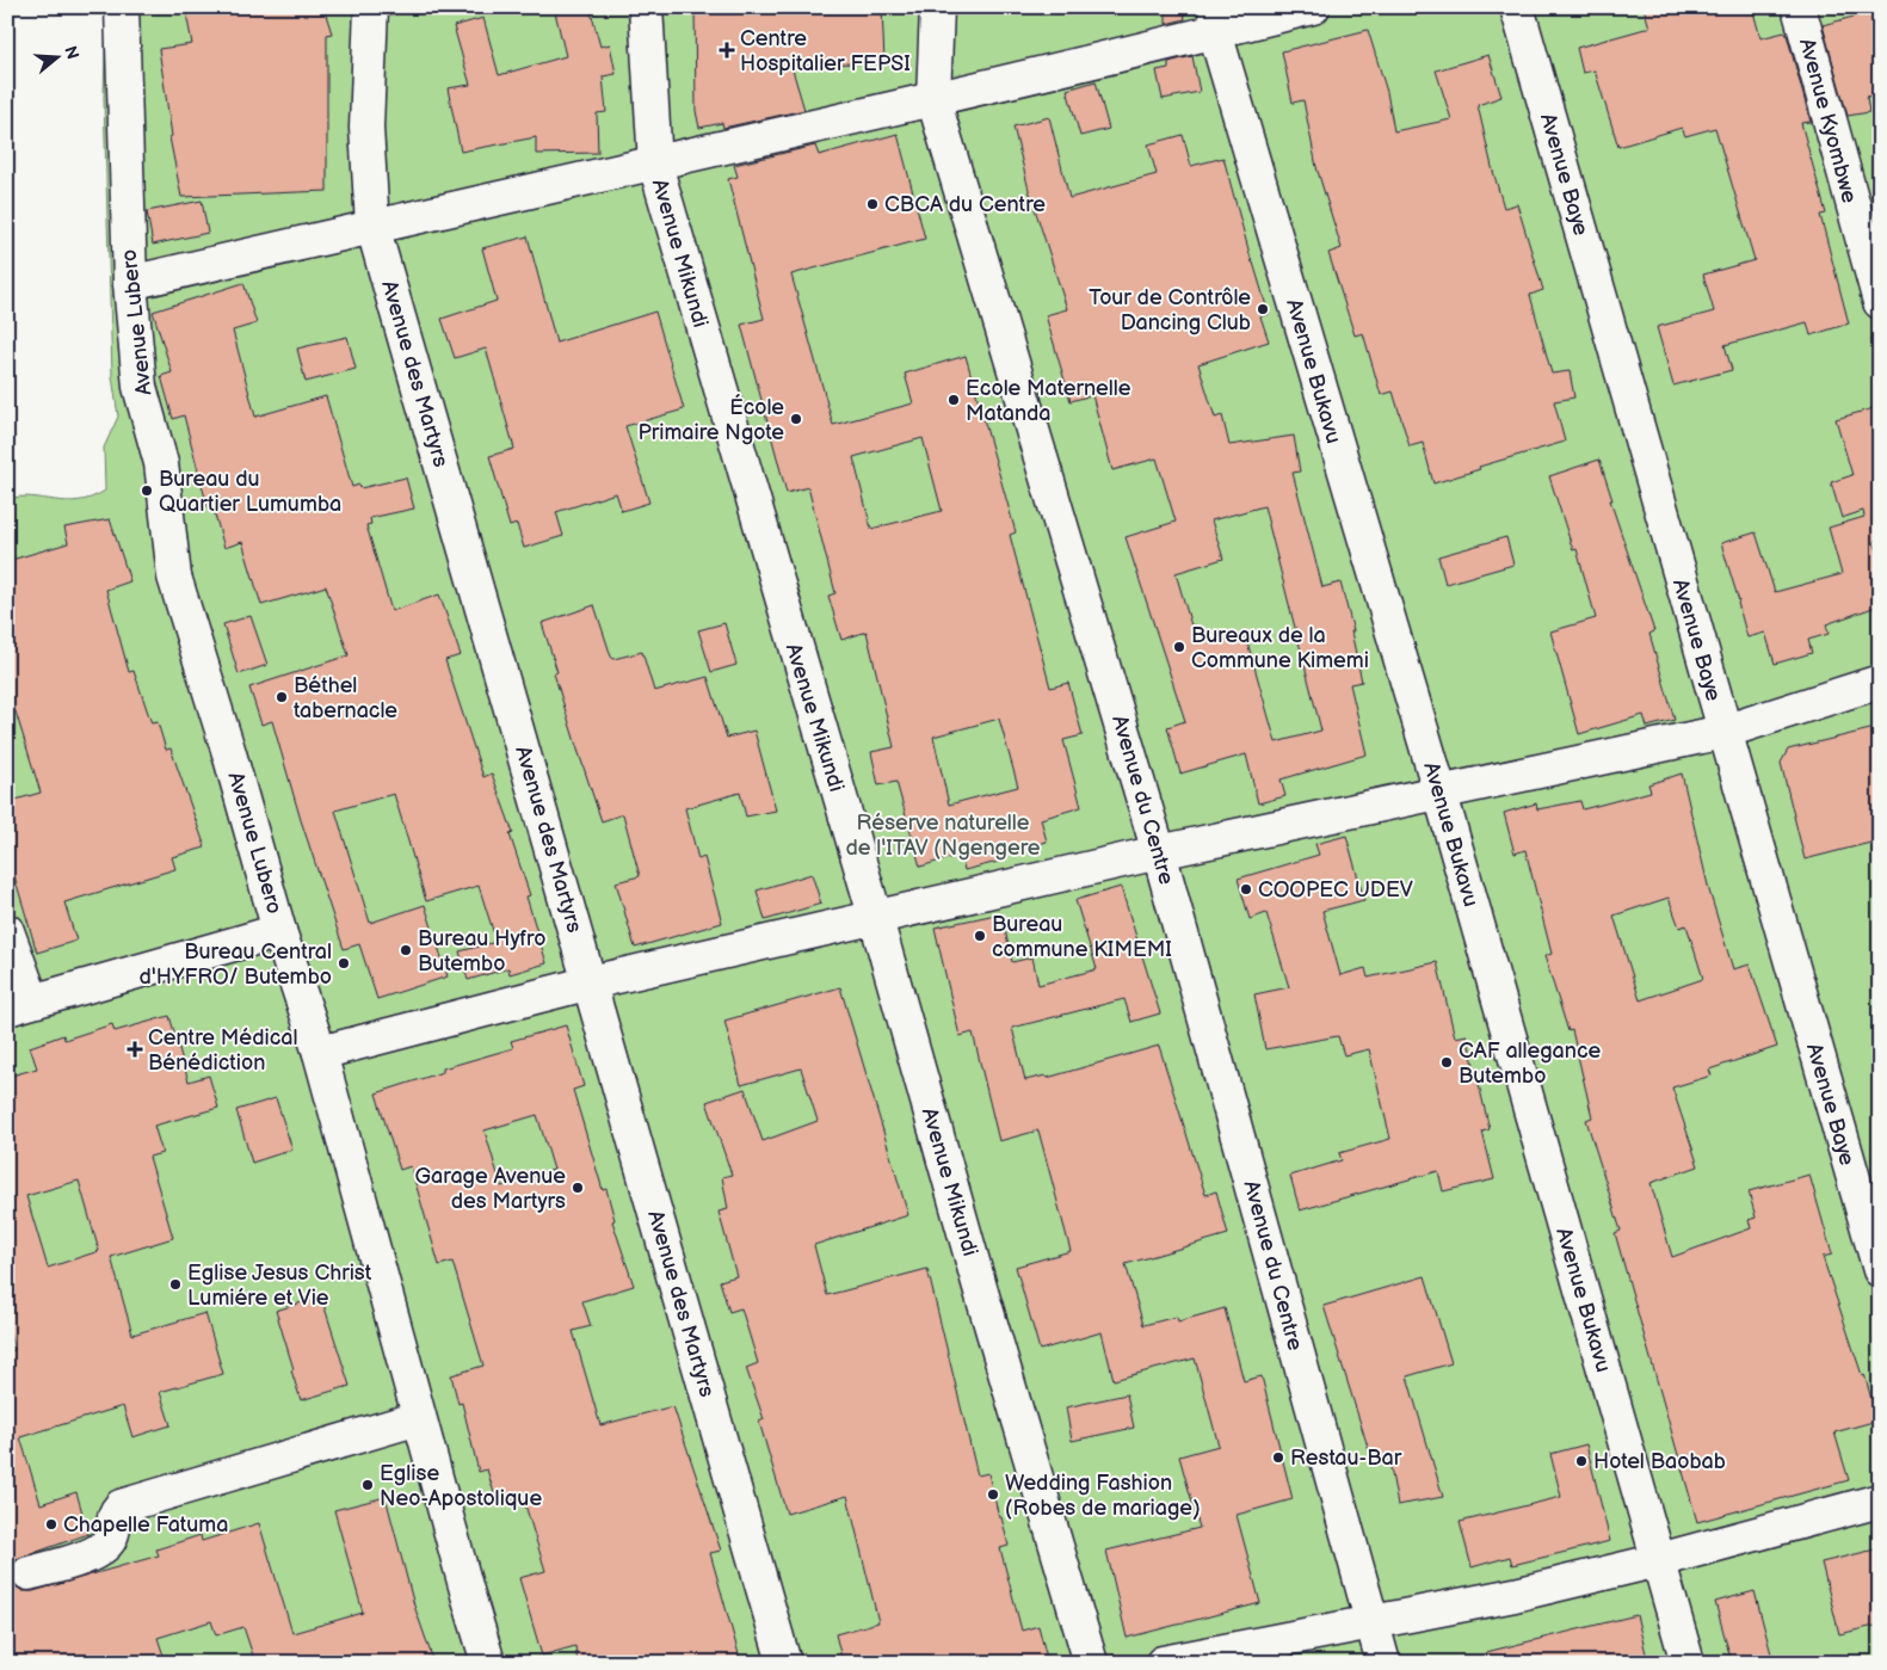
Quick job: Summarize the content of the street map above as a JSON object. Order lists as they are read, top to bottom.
{
  "streets": {
    "street": [
      "Avenue Kyombwe",
      "Avenue Baye",
      "Avenue Mikundi",
      "Avenue Lubero",
      "Avenue Bukavu",
      "Avenue des Martyrs",
      "Avenue du Centre"
    ]
  },
  "parks": ["Réserve naturelle de l'ITAV (Ngengere"],
  "places": {
    "health": ["Centre Hospitalier FEPSI", "Centre Médical Bénédiction"],
    "other": [
      "CBCA du Centre",
      "Tour de Contrôle Dancing Club",
      "Ecole Maternelle Matanda",
      "École Primaire Ngote",
      "Bureau du Quartier Lumumba",
      "Bureaux de la Commune Kimemi",
      "Béthel tabernacle",
      "COOPEC UDEV",
      "Bureau commune KIMEMI",
      "Bureau Hyfro Butembo",
      "Bureau Central d'HYFRO/ Butembo",
      "CAF allegance Butembo",
      "Garage Avenue des Martyrs",
      "Eglise Jesus Christ Lumiére et Vie",
      "Restau-Bar",
      "Hotel Baobab",
      "Eglise Neo-Apostolique",
      "Wedding Fashion (Robes de mariage)",
      "Chapelle Fatuma"
    ]
  },
  "north": "right"
}
